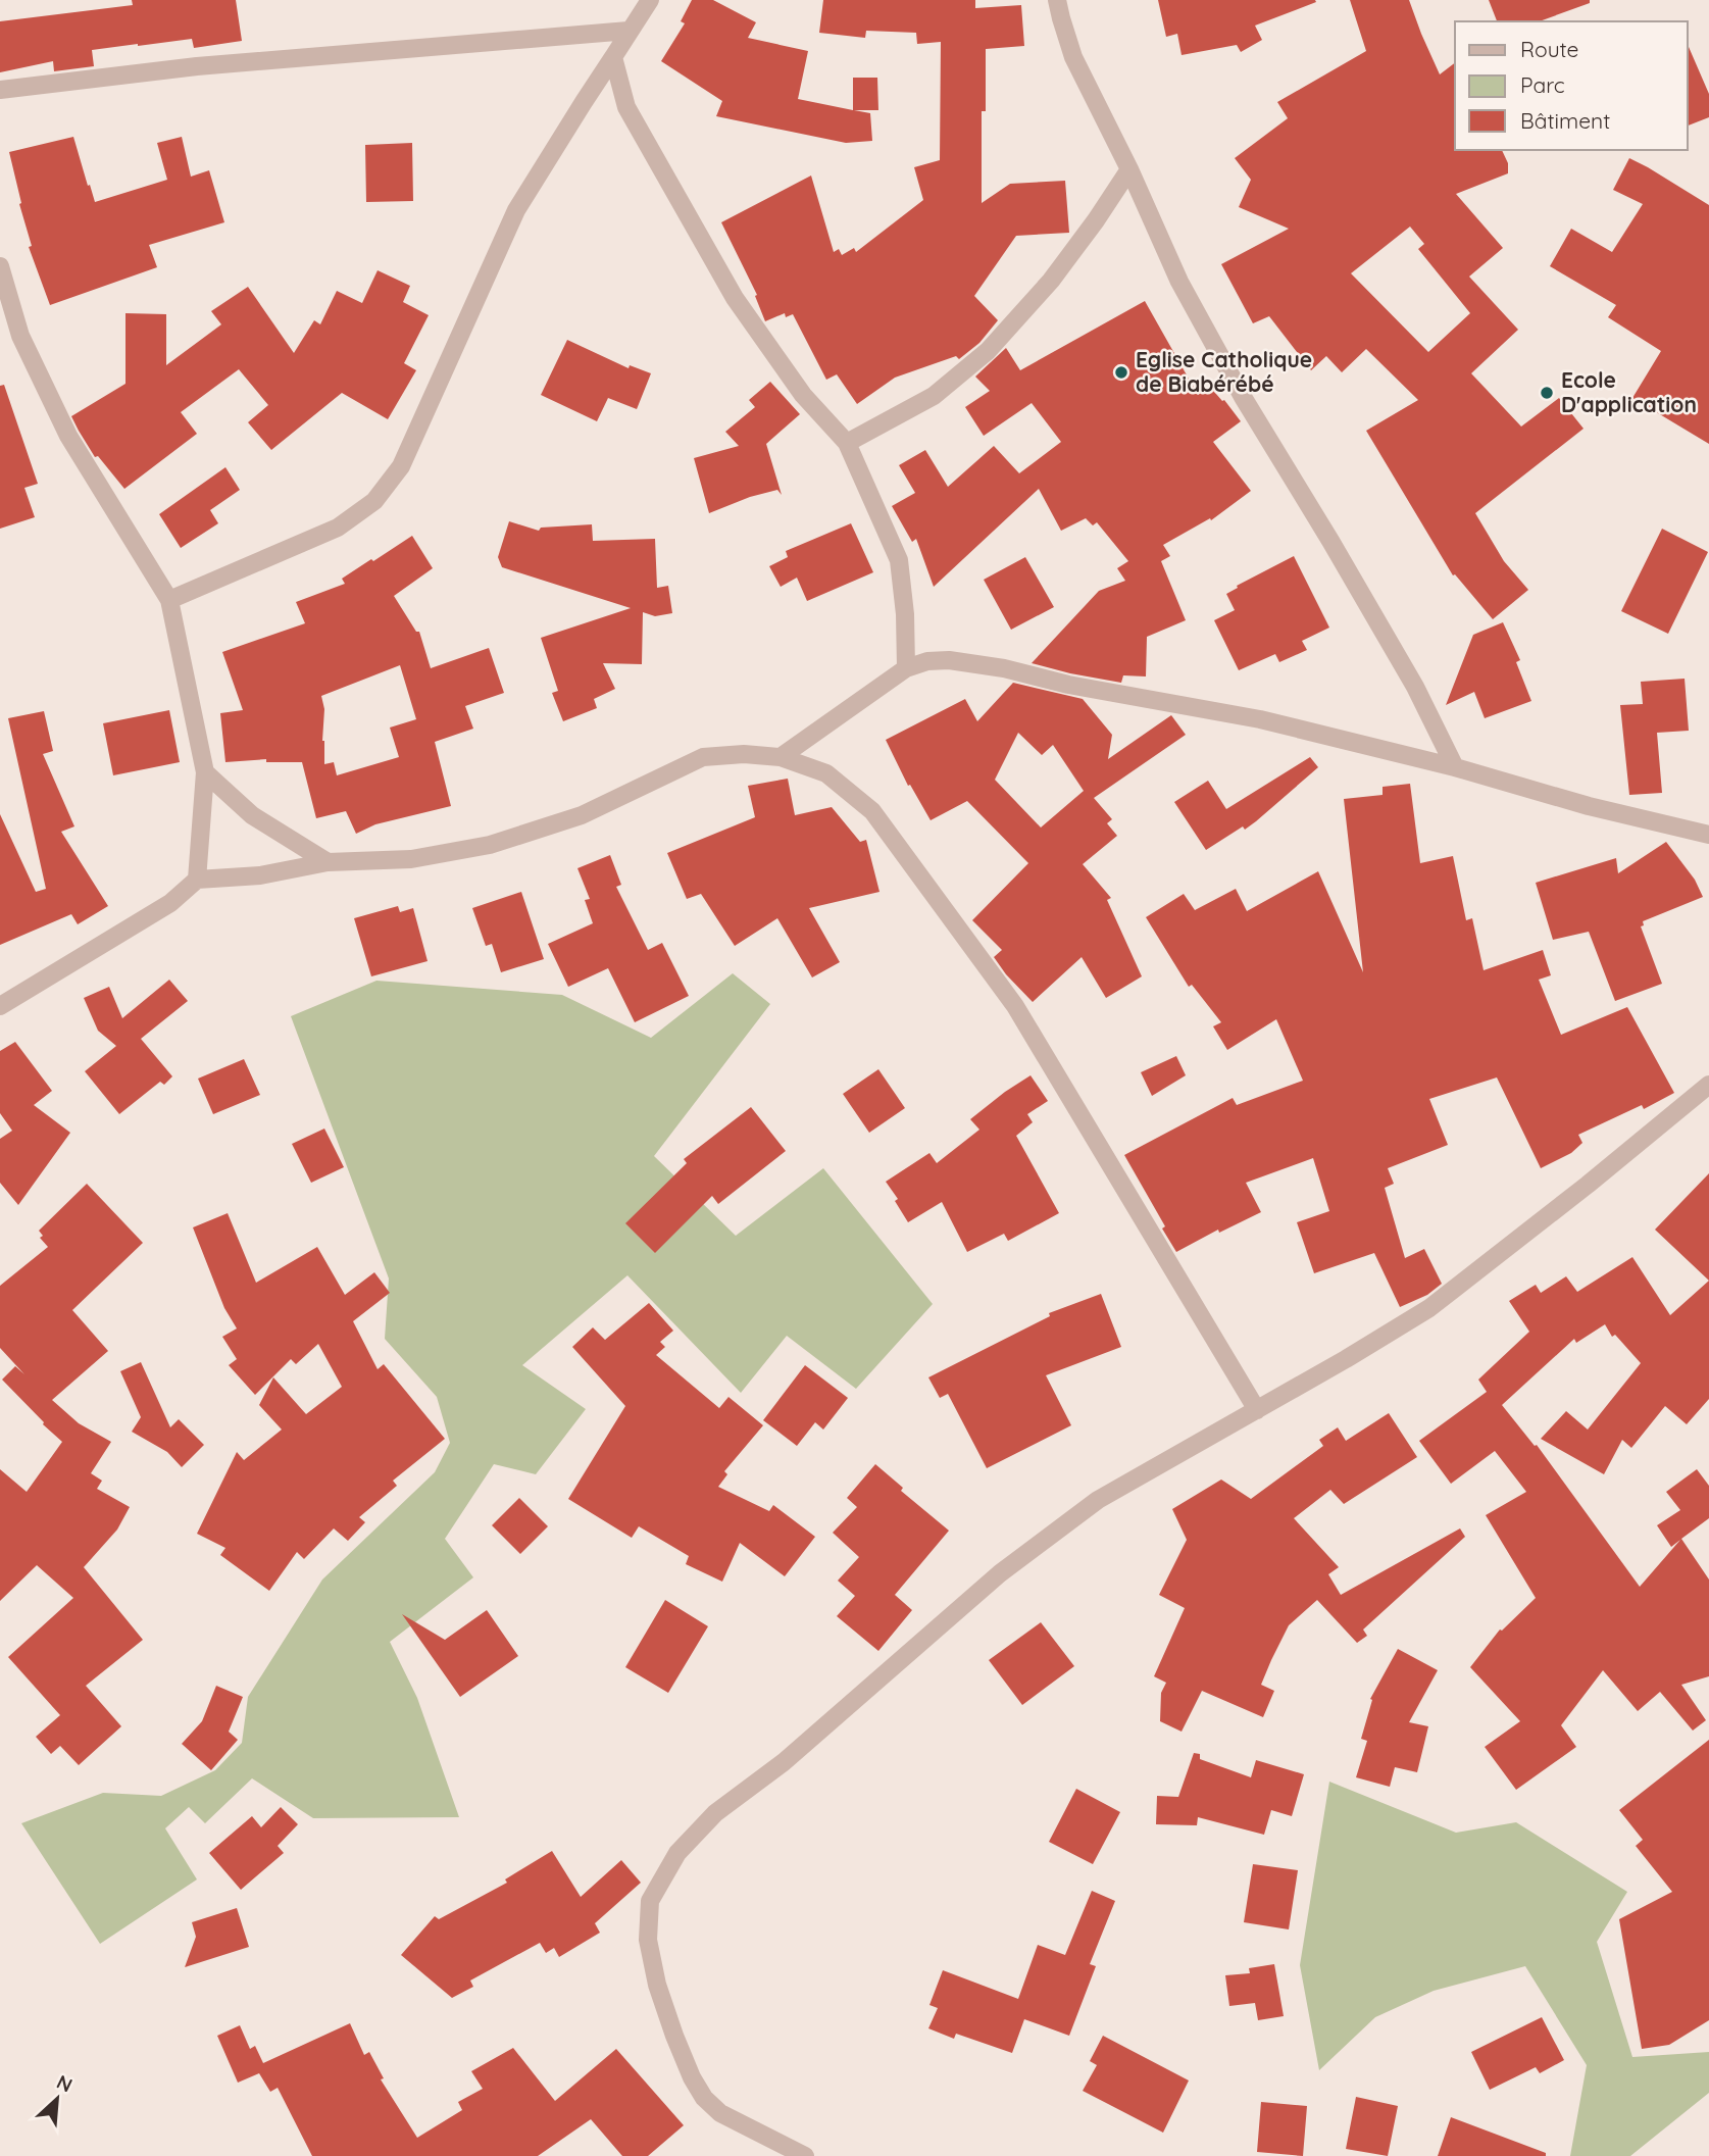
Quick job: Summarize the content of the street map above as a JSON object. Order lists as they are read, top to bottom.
{
  "places": ["Eglise Catholique de Biabérébé", "Ecole D'application"],
  "legend": ["Route", "Parc", "Bâtiment"],
  "north": "top right"
}
